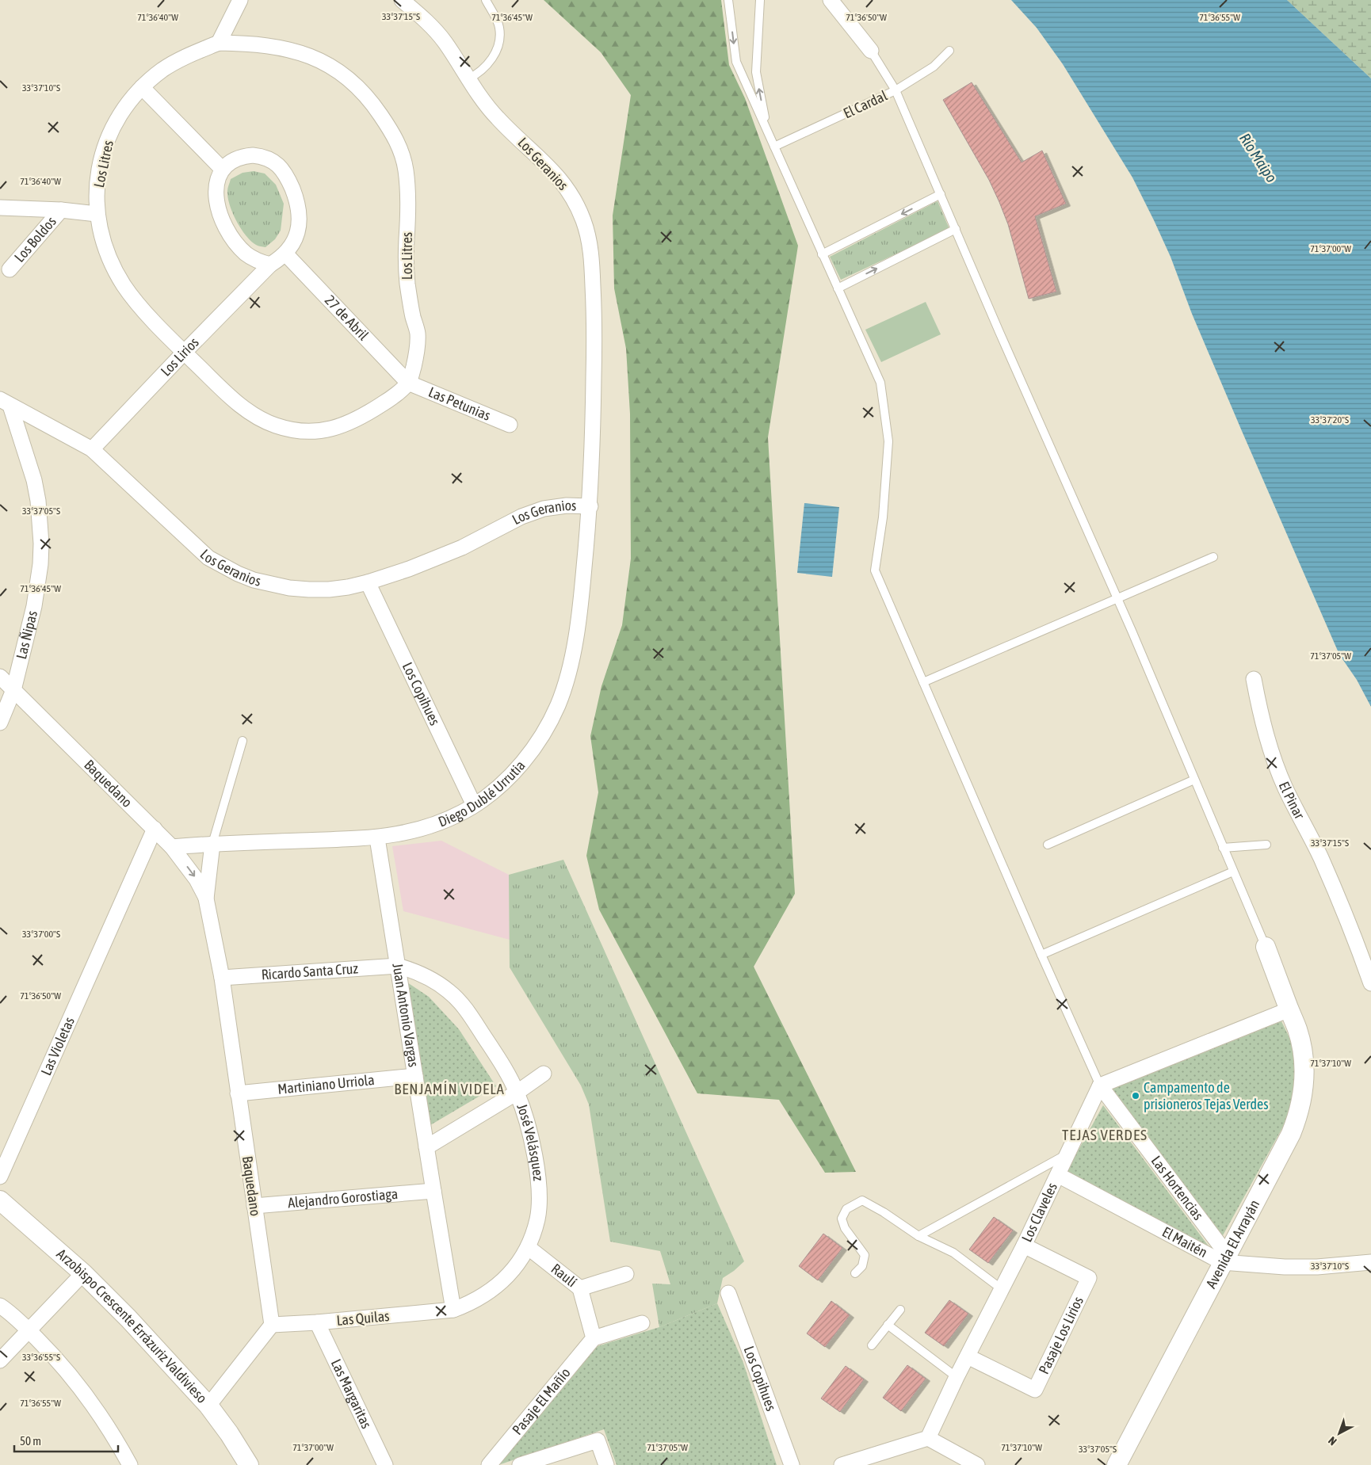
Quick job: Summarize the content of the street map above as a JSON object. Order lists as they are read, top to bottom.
{
  "streets": {
    "street": [
      "Los Litres",
      "Los Geranios",
      "Los Boldos",
      "27 de Abril",
      "Los Lirios",
      "Las Petunias",
      "Las Ñipas",
      "Los Copihues",
      "Baquedano",
      "Diego Dublé Urrutia",
      "El Pinar",
      "Ricardo Santa Cruz",
      "Juan Antonio Vargas",
      "Las Violetas",
      "Martiniano Urriola",
      "José Velásquez",
      "Las Hortencias",
      "Alejandro Gorostiaga",
      "Los Claveles",
      "El Maitén",
      "Avenida El Arrayán",
      "Raulí",
      "Las Quilas",
      "Arzobispo Crescente Errázuriz Valdivieso",
      "Pasaje Los Lirios",
      "Las Margaritas",
      "Pasaje El Mañío"
    ],
    "lane": ["El Cardal"]
  },
  "crossings": [
    ["Los Litres", "Los Boldos"],
    ["Los Litres", "27 de Abril"],
    ["Los Litres", "Los Lirios"],
    ["Los Litres", "Las Petunias"],
    ["Los Geranios", "Los Lirios"],
    ["Los Geranios", "Las Ñipas"],
    ["Los Geranios", "Los Copihues"],
    ["Los Geranios", "Diego Dublé Urrutia"],
    ["27 de Abril", "Los Lirios"],
    ["27 de Abril", "Las Petunias"],
    ["Las Ñipas", "Baquedano"],
    ["Los Copihues", "Diego Dublé Urrutia"],
    ["Baquedano", "Diego Dublé Urrutia"],
    ["Baquedano", "Ricardo Santa Cruz"],
    ["Baquedano", "Las Violetas"],
    ["Baquedano", "Martiniano Urriola"],
    ["Baquedano", "Alejandro Gorostiaga"],
    ["Baquedano", "Las Quilas"],
    ["Diego Dublé Urrutia", "Juan Antonio Vargas"],
    ["Ricardo Santa Cruz", "Juan Antonio Vargas"],
    ["Ricardo Santa Cruz", "José Velásquez"],
    ["Juan Antonio Vargas", "Martiniano Urriola"],
    ["Juan Antonio Vargas", "José Velásquez"],
    ["Juan Antonio Vargas", "Alejandro Gorostiaga"],
    ["Juan Antonio Vargas", "Las Quilas"],
    ["José Velásquez", "Raulí"],
    ["José Velásquez", "Las Quilas"],
    ["Las Hortencias", "Los Claveles"],
    ["Las Hortencias", "El Maitén"],
    ["Las Hortencias", "Avenida El Arrayán"],
    ["Los Claveles", "El Maitén"],
    ["Los Claveles", "Pasaje Los Lirios"],
    ["El Maitén", "Avenida El Arrayán"],
    ["Las Quilas", "Las Margaritas"]
  ],
  "districts": ["BENJAMÍN VIDELA", "TEJAS VERDES"],
  "water": ["Río Maipo"],
  "places": ["Campamento de prisioneros Tejas Verdes"],
  "scale_bar": "50 m",
  "north": "bottom left",
  "coordinates": [
    "33°37'15\"S",
    "71°36'40\"W",
    "71°36'45\"W",
    "71°36'50\"W",
    "71°36'55\"W",
    "33°37'10\"S",
    "71°37'00\"W",
    "33°37'20\"S",
    "33°37'05\"S",
    "71°37'05\"W",
    "33°37'00\"S",
    "71°37'10\"W",
    "33°36'55\"S"
  ]
}
